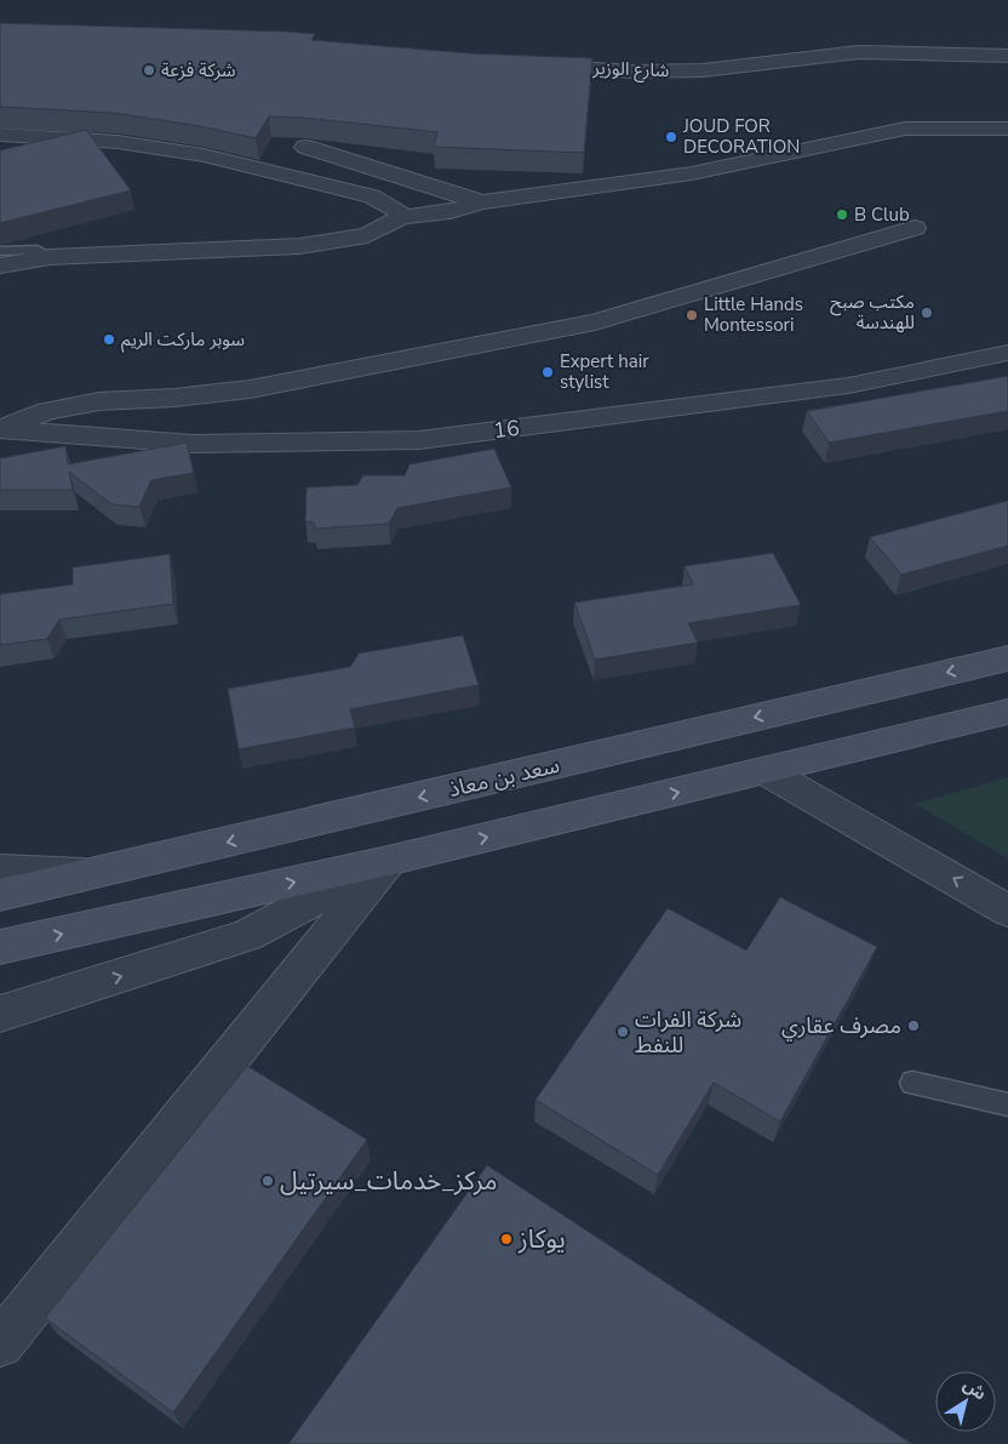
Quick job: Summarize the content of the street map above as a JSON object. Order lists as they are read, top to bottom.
{
  "streets": {
    "main road": ["سعد بن معاذ"],
    "street": ["شارع الوزير", "16"]
  },
  "places": [
    "شركة فزعة",
    "JOUD FOR DECORATION",
    "B Club",
    "مكتب صبح للهندسة",
    "Little Hands Montessori",
    "سوبر ماركت الريم",
    "Expert hair stylist",
    "مصرف عقاري",
    "شركة الفرات للنفط",
    "مركز_خدمات_سيرتيل",
    "يوكاز"
  ],
  "north": "top right"
}
